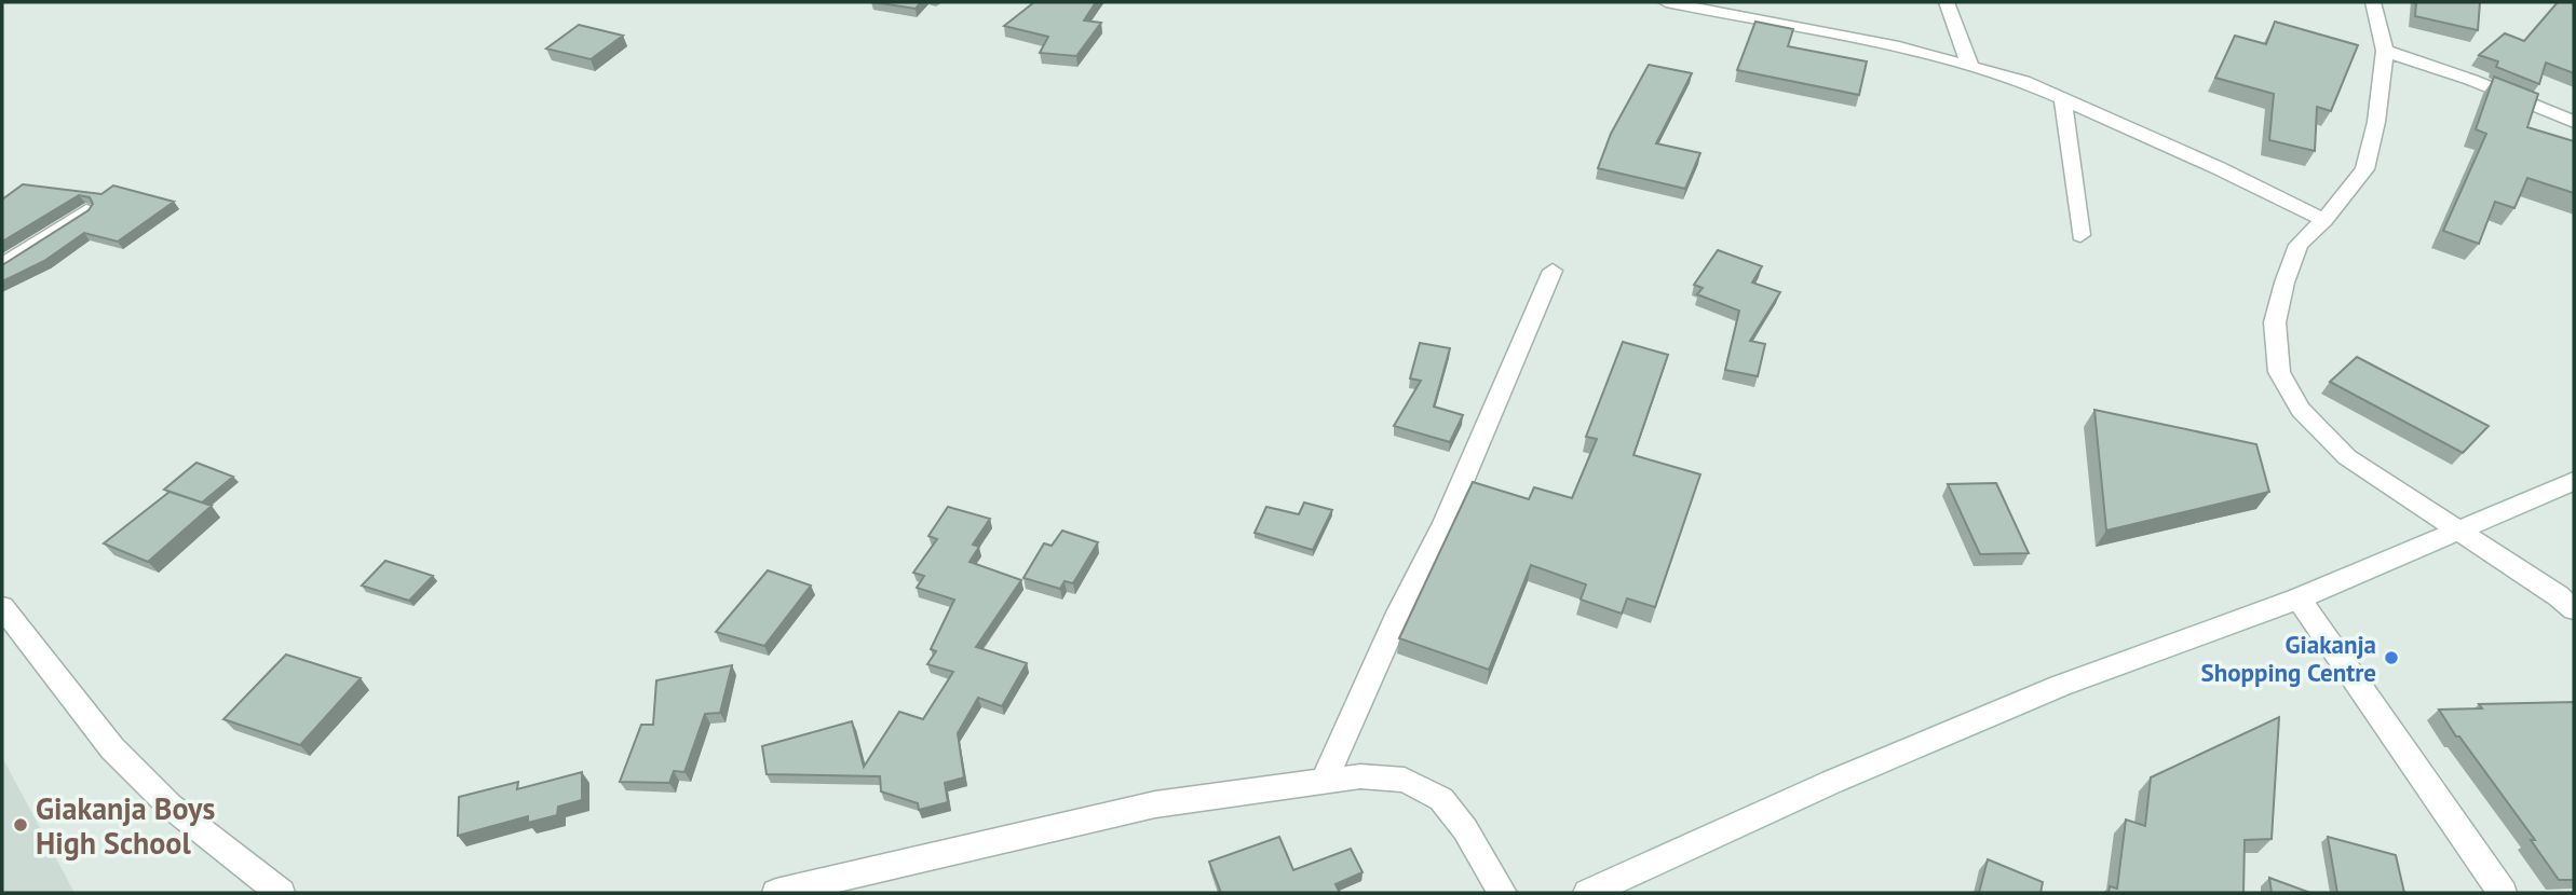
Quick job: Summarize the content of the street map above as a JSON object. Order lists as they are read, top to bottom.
{
  "places": ["Giakanja Shopping Centre", "Giakanja Boys High School"]
}
